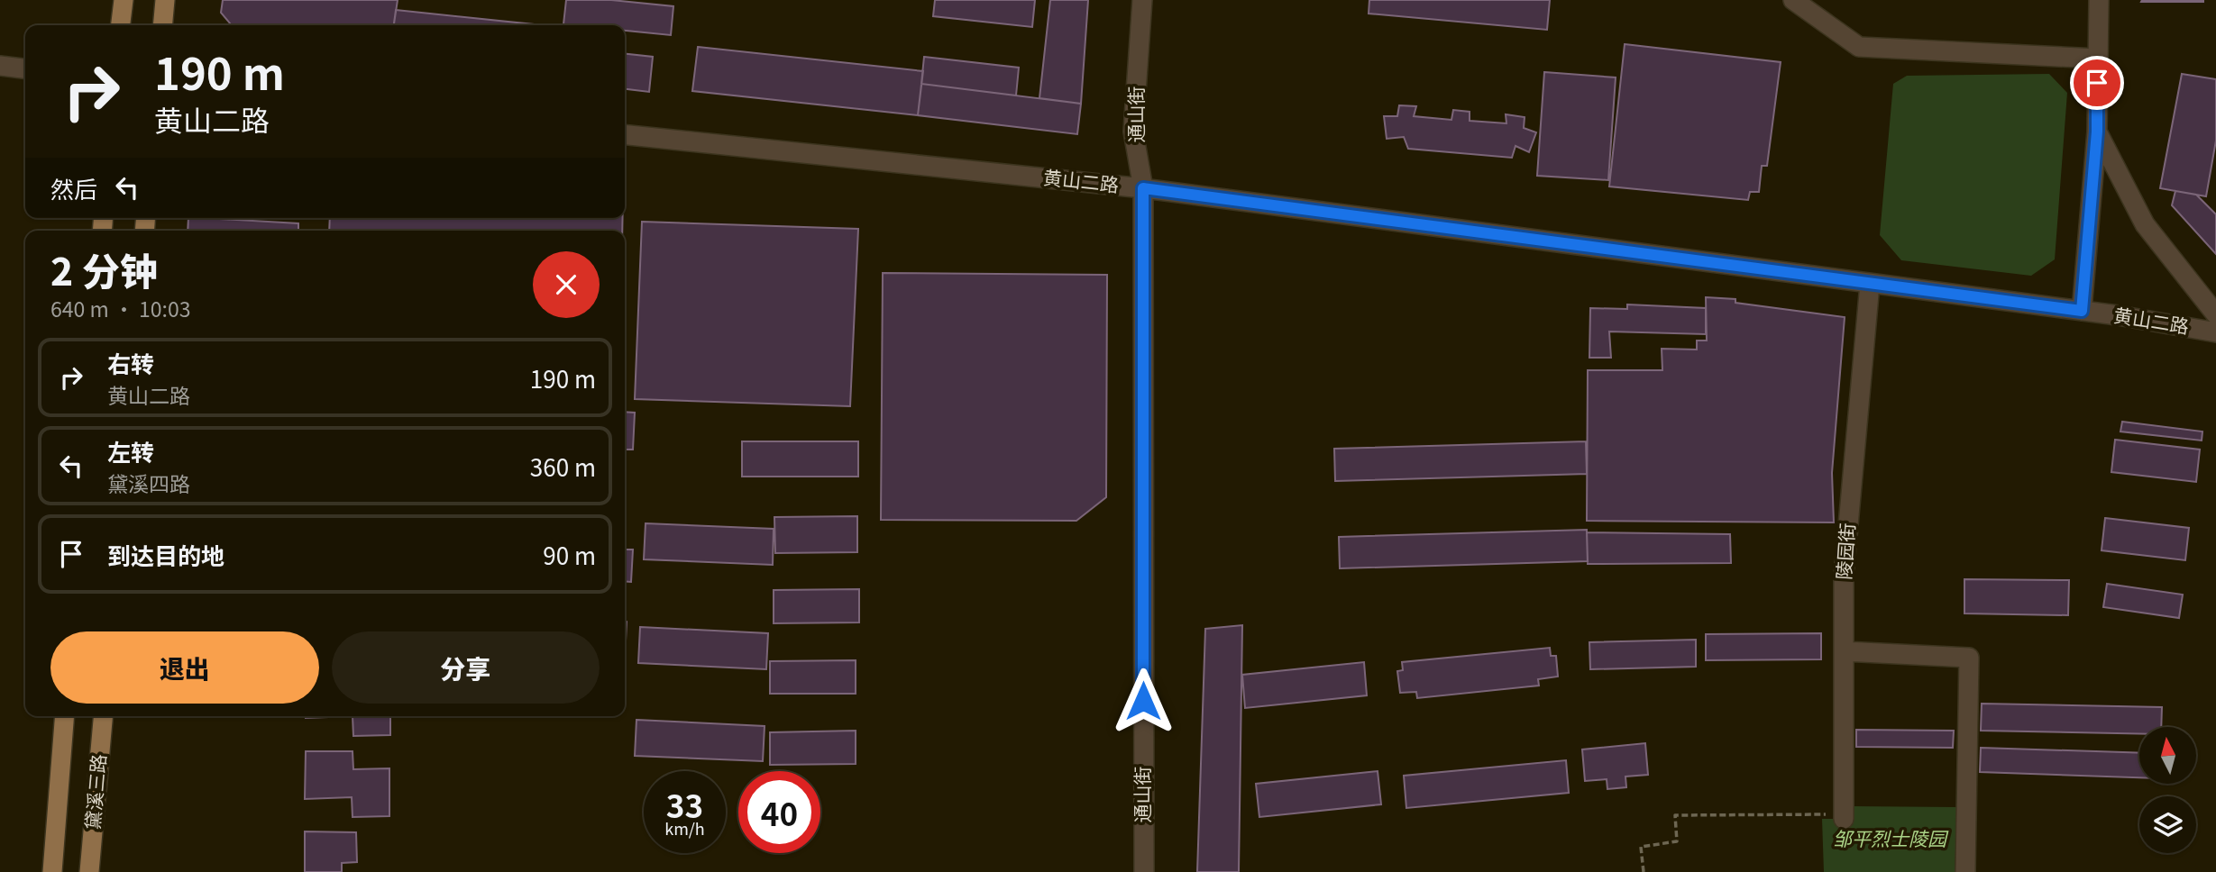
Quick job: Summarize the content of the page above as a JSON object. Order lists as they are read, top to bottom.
{
  "streets": {
    "main road": ["黛溪三路"],
    "street": ["通山街", "黄山二路", "陵园街"]
  },
  "crossings": [
    ["通山街", "黄山二路"],
    ["黄山二路", "陵园街"]
  ],
  "parks": ["邹平烈士陵园"],
  "north": "top",
  "page": {
    "turn": ["190 m", "黄山二路"],
    "then": "然后",
    "heading": ["2 分钟", "640 m · 10:03"],
    "list": [
      {
        "name": "右转",
        "note": "黄山二路",
        "value": "190 m"
      },
      {
        "name": "左转",
        "note": "黛溪四路",
        "value": "360 m"
      },
      {
        "name": "到达目的地",
        "value": "90 m"
      }
    ],
    "buttons": ["退出", "分享"],
    "speed": "33 km/h",
    "limit": "40"
  }
}
